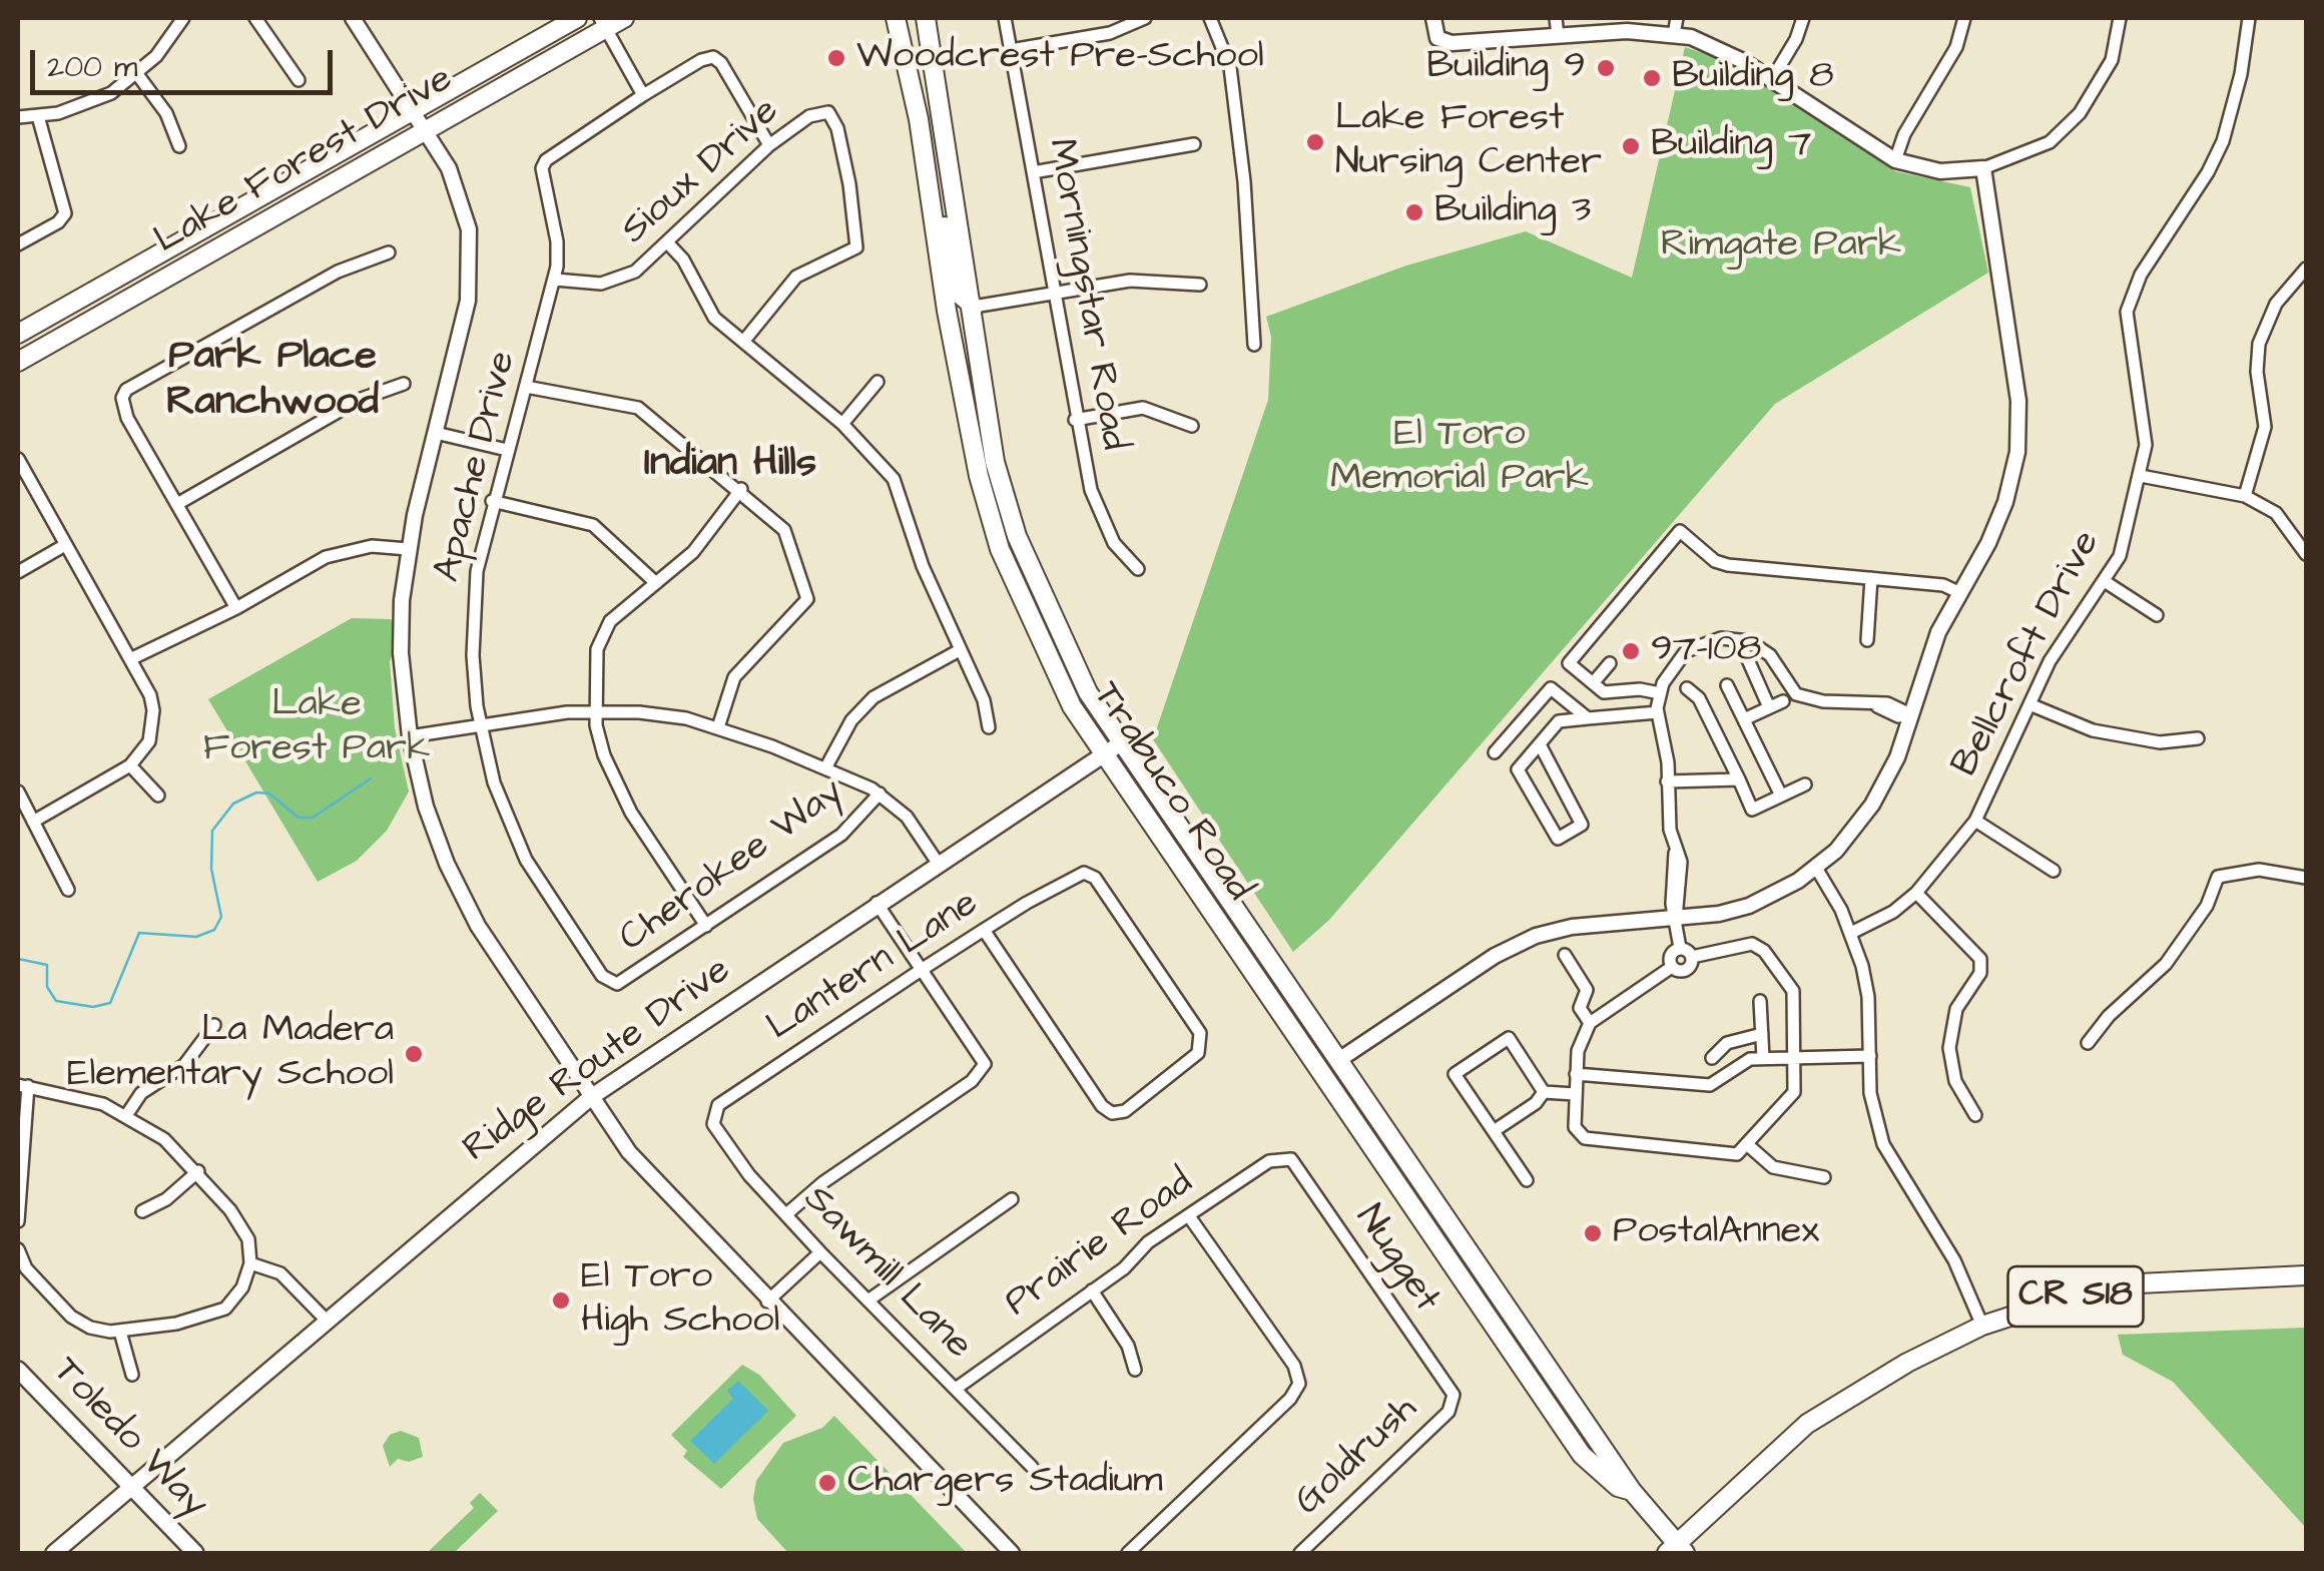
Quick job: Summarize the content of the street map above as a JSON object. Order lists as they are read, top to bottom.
{
  "streets": {
    "main road": [
      "Lake Forest Drive",
      "Trabuco Road",
      "Ridge Route Drive",
      "CR S18",
      "Toledo Way"
    ],
    "street": [
      "Sioux Drive",
      "Morningstar Road",
      "Apache Drive",
      "Bellcroft Drive",
      "Cherokee Way",
      "Lantern Lane",
      "Prairie Road",
      "Nugget",
      "Sawmill Lane",
      "Goldrush"
    ]
  },
  "crossings": [
    ["Sioux Drive", "Apache Drive"],
    ["Apache Drive", "Cherokee Way"],
    ["Trabuco Road", "Ridge Route Drive"],
    ["Trabuco Road", "CR S18"],
    ["Lantern Lane", "Sawmill Lane"],
    ["Ridge Route Drive", "Toledo Way"],
    ["Prairie Road", "Nugget"],
    ["Prairie Road", "Sawmill Lane"],
    ["Nugget", "Goldrush"]
  ],
  "districts": ["Park Place Ranchwood", "Indian Hills"],
  "parks": ["Rimgate Park", "El Toro Memorial Park", "Lake Forest Park"],
  "places": [
    "Woodcrest Pre-School",
    "Building 9",
    "Building 8",
    "Lake Forest Nursing Center",
    "Building 7",
    "Building 3",
    "97-108",
    "La Madera Elementary School",
    "PostalAnnex",
    "El Toro High School",
    "Chargers Stadium"
  ],
  "scale_bar": "200 m"
}
